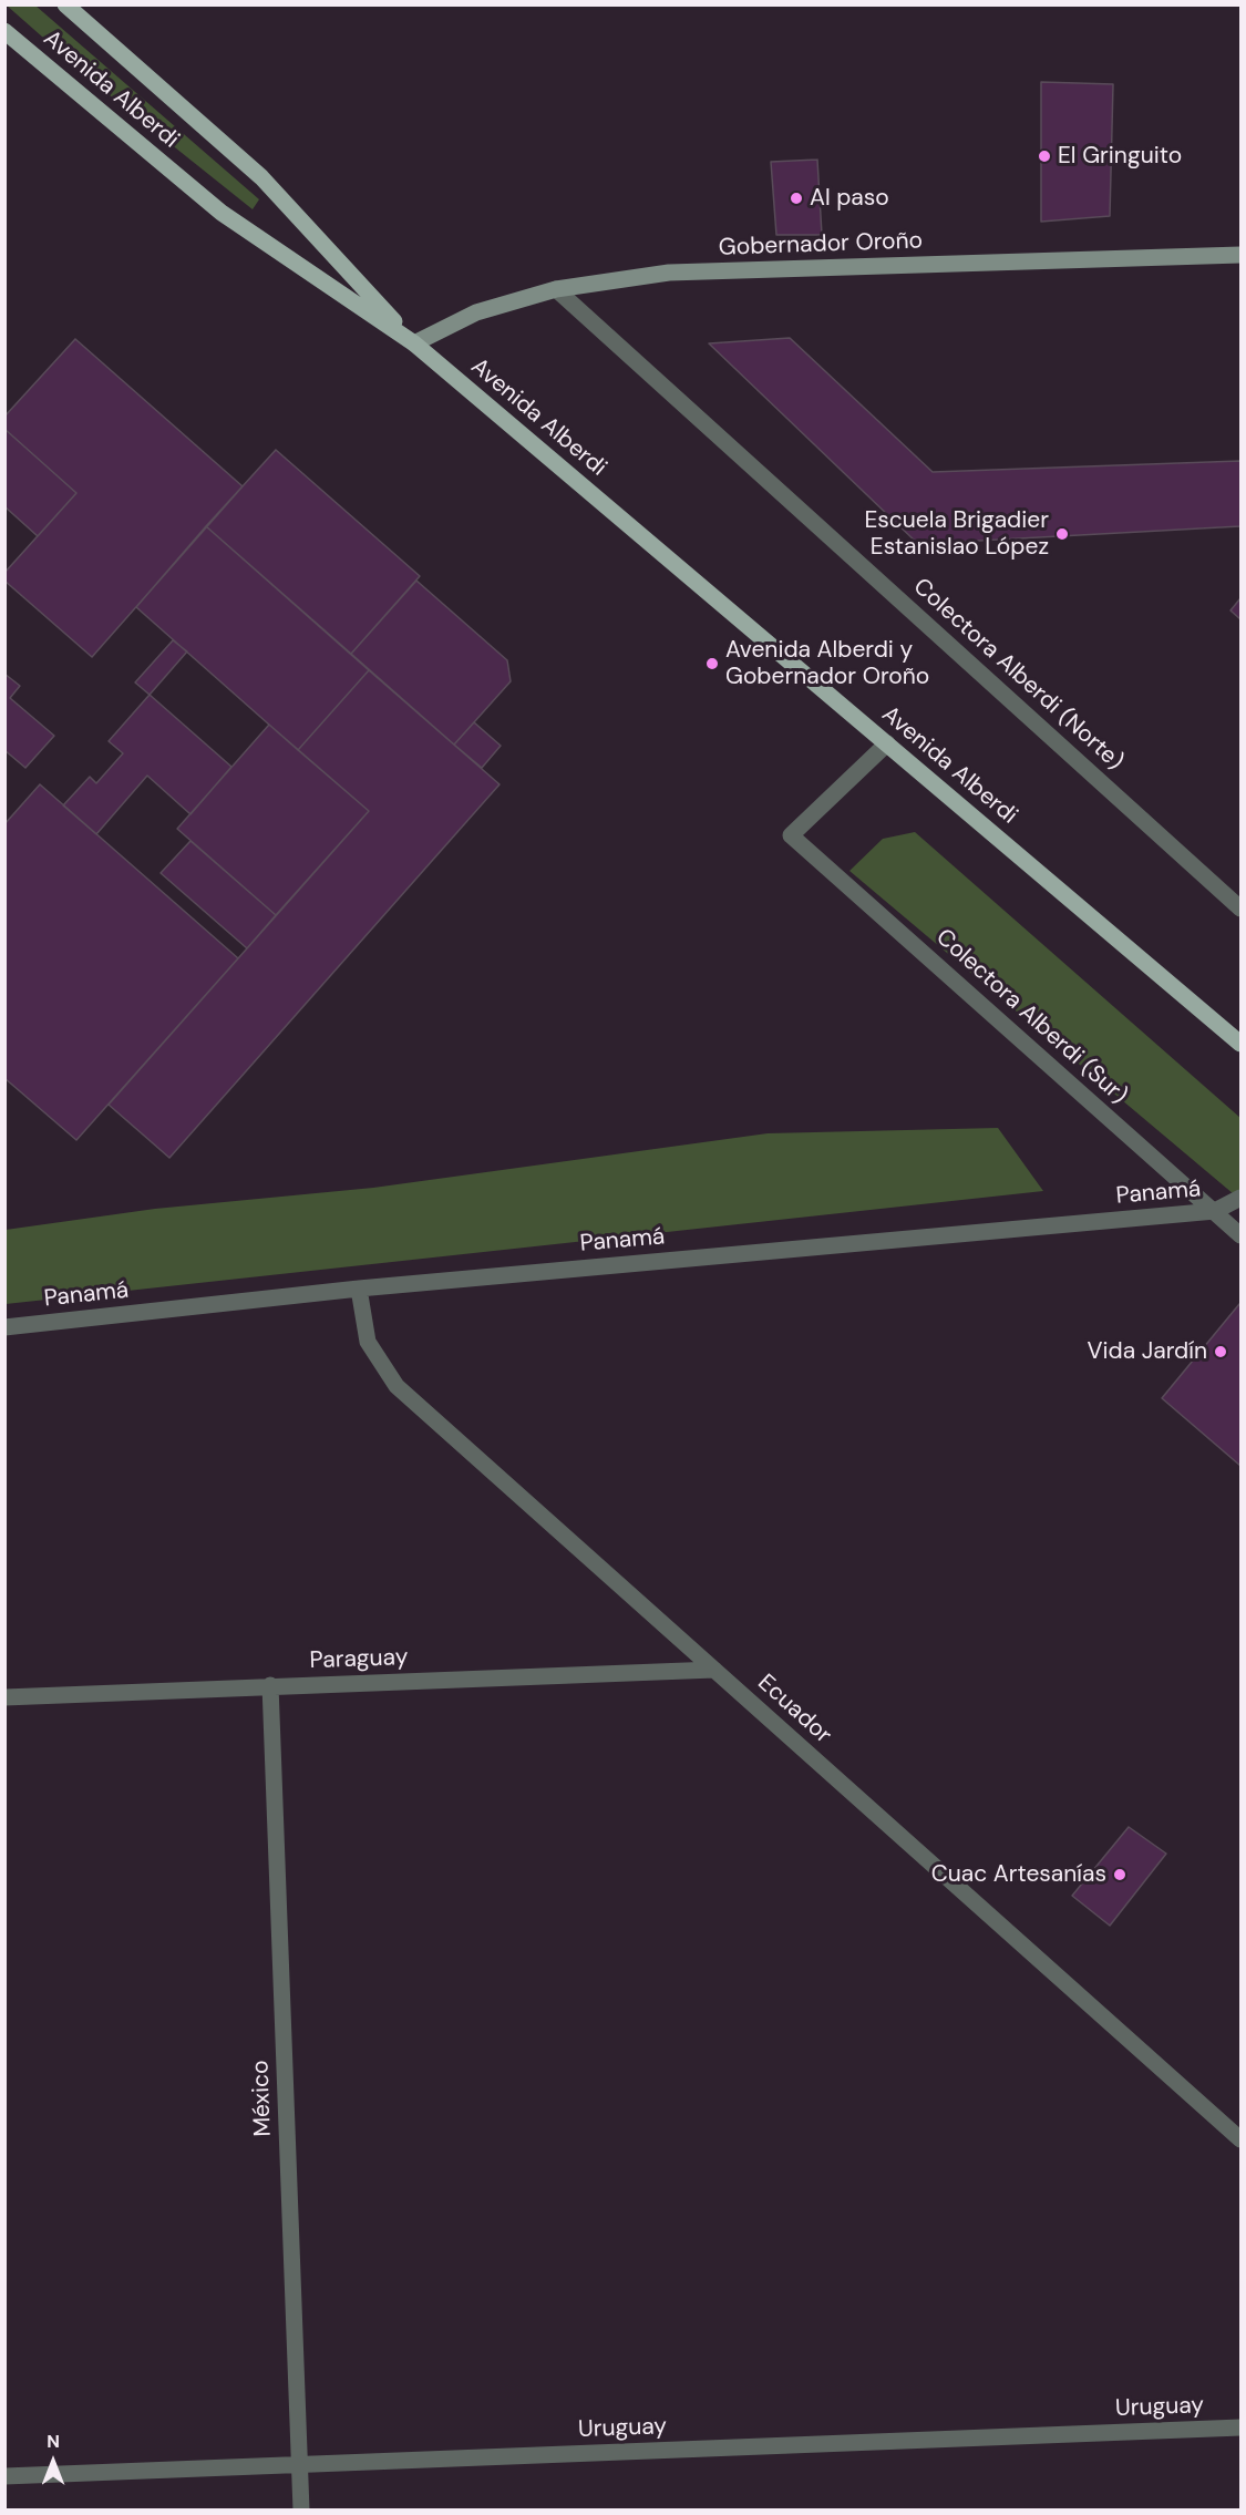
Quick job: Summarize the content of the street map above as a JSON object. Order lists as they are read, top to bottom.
{
  "streets": {
    "main road": ["Avenida Alberdi"],
    "street": [
      "Gobernador Oroño",
      "Colectora Alberdi (Norte)",
      "Colectora Alberdi (Sur)",
      "Panamá",
      "Paraguay",
      "Ecuador",
      "México",
      "Uruguay"
    ]
  },
  "crossings": [
    ["Avenida Alberdi", "Gobernador Oroño"],
    ["Avenida Alberdi", "Colectora Alberdi (Sur)"],
    ["Gobernador Oroño", "Colectora Alberdi (Norte)"],
    ["Colectora Alberdi (Sur)", "Panamá"],
    ["Panamá", "Ecuador"],
    ["Paraguay", "Ecuador"],
    ["Paraguay", "México"],
    ["México", "Uruguay"]
  ],
  "places": [
    "El Gringuito",
    "Al paso",
    "Escuela Brigadier Estanislao López",
    "Avenida Alberdi y Gobernador Oroño",
    "Vida Jardín",
    "Cuac Artesanías"
  ],
  "north": "top"
}
